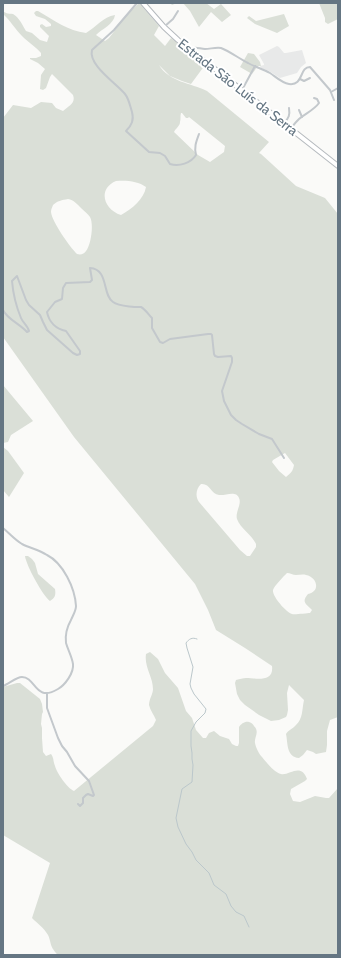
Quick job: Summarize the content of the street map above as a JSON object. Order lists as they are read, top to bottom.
{
  "streets": {
    "main road": ["Estrada São Luís da Serra"]
  }
}
